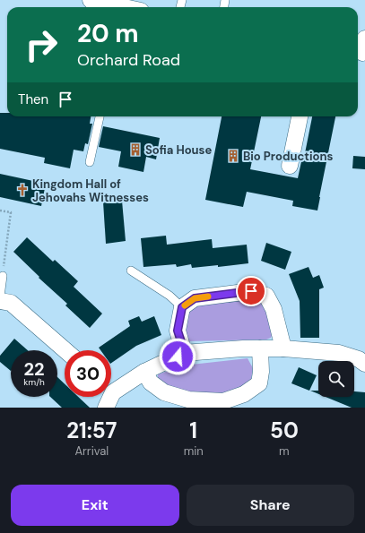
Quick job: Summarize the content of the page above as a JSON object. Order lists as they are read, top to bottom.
{
  "places": {
    "building": ["Sofia House", "Bio Productions"],
    "church": ["Kingdom Hall of Jehovahs Witnesses"]
  },
  "page": {
    "turn": ["20 m", "Orchard Road"],
    "then": "Then",
    "speed": "22 km/h",
    "limit": "30",
    "eta": [
      "21:57",
      "Arrival",
      "1",
      "min",
      "50",
      "m"
    ],
    "buttons": ["Exit", "Share"]
  }
}
